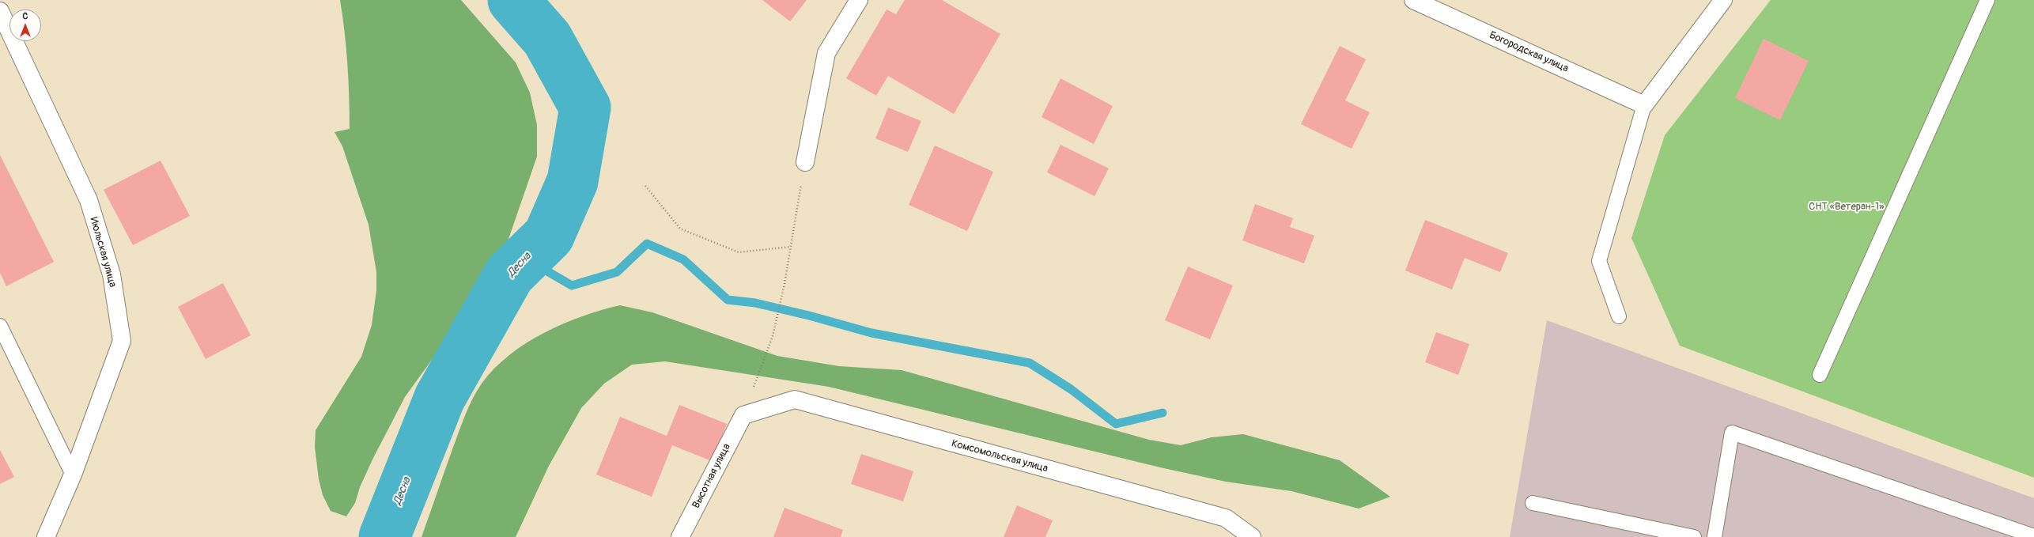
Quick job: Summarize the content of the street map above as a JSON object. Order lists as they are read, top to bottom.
{
  "streets": {
    "street": [
      "Богородская улица",
      "Июльская улица",
      "Комсомольская улица",
      "Высотная улица"
    ]
  },
  "crossings": [
    ["Комсомольская улица", "Высотная улица"]
  ],
  "water": ["Десна"],
  "parks": ["СНТ «Ветеран-1»"],
  "north": "top"
}
